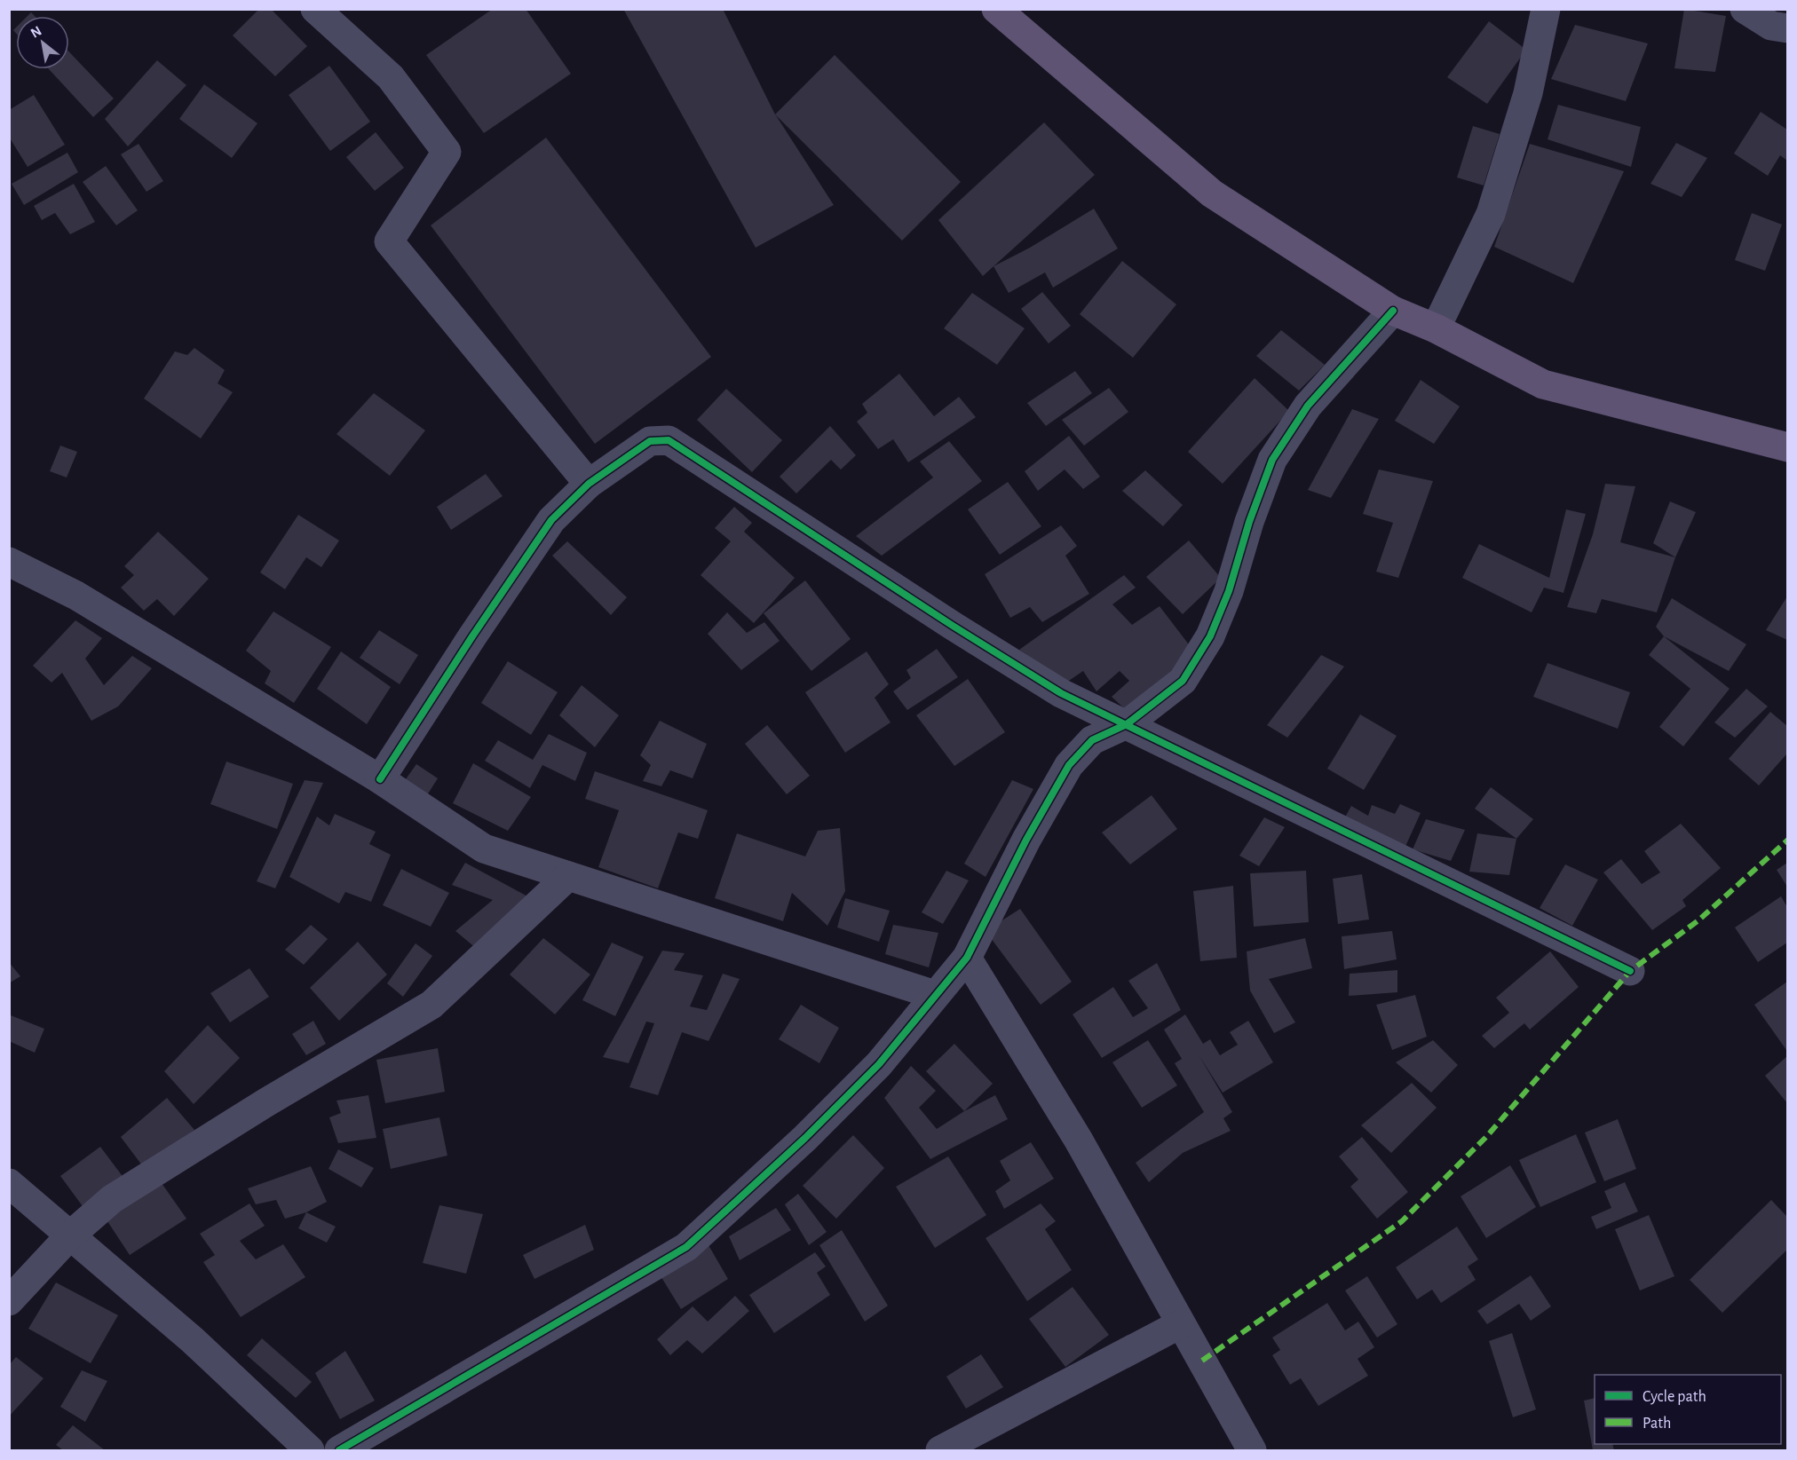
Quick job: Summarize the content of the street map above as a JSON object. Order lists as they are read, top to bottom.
{
  "legend": ["Cycle path", "Path"],
  "north": "top left"
}
